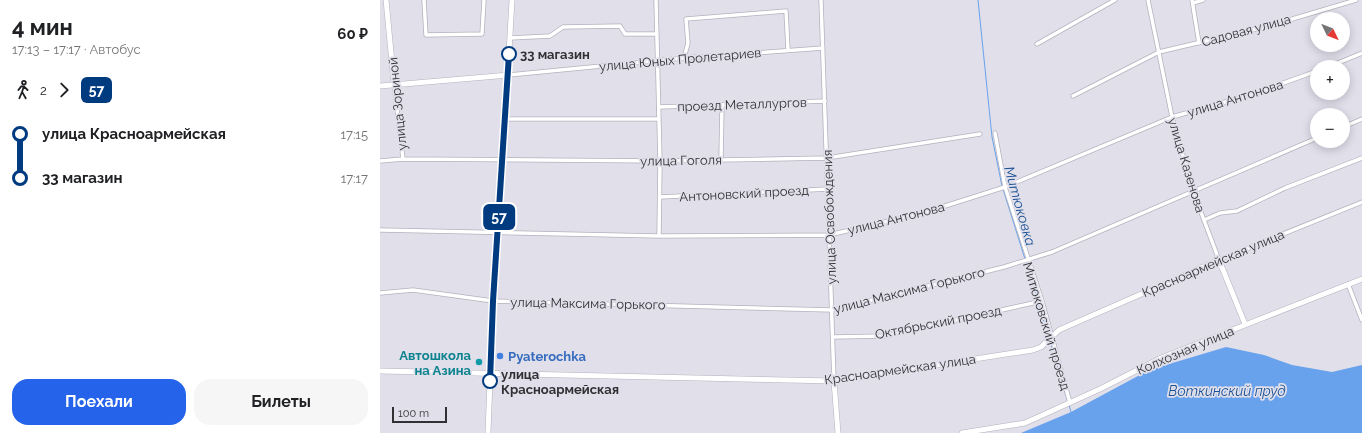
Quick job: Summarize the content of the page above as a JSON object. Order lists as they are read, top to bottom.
{
  "streets": {
    "street": [
      "Садовая улица",
      "улица Юных Пролетариев",
      "улица Антонова",
      "улица Зориной",
      "проезд Металлургов",
      "улица Гоголя",
      "улица Казенова",
      "Антоновский проезд",
      "улица Освобождения",
      "Красноармейская улица",
      "улица Максима Горького",
      "Октябрьский проезд",
      "Митюковский проезд",
      "Колхозная улица"
    ]
  },
  "crossings": [
    ["Садовая улица", "улица Казенова"],
    ["улица Юных Пролетариев", "улица Зориной"],
    ["улица Юных Пролетариев", "улица Освобождения"],
    ["улица Антонова", "улица Казенова"],
    ["улица Антонова", "улица Освобождения"],
    ["улица Антонова", "Митюковский проезд"],
    ["улица Зориной", "улица Гоголя"],
    ["проезд Металлургов", "улица Освобождения"],
    ["улица Гоголя", "улица Освобождения"],
    ["улица Казенова", "Красноармейская улица"],
    ["улица Казенова", "улица Максима Горького"],
    ["улица Казенова", "Колхозная улица"],
    ["Антоновский проезд", "улица Освобождения"],
    ["улица Освобождения", "Красноармейская улица"],
    ["улица Освобождения", "улица Максима Горького"],
    ["улица Освобождения", "Октябрьский проезд"],
    ["Красноармейская улица", "Митюковский проезд"],
    ["улица Максима Горького", "Митюковский проезд"],
    ["Октябрьский проезд", "Митюковский проезд"],
    ["Митюковский проезд", "Колхозная улица"]
  ],
  "water": ["Митюковка", "Воткинский пруд"],
  "places": [
    "33 магазин",
    "Pyaterochka",
    "Автошкола на Азина",
    "улица Красноармейская"
  ],
  "lines": ["bus line 57"],
  "scale_bar": "100 m",
  "north": "bottom right",
  "page": {
    "heading": ["4 мин", "17:13 – 17:17 · Автобус", "60 ₽"],
    "on_map": "57",
    "map_buttons": ["+", "−"],
    "legs": ["2", "57"],
    "list": [
      {
        "name": "улица Красноармейская",
        "value": "17:15"
      },
      {
        "name": "33 магазин",
        "value": "17:17"
      }
    ],
    "buttons": ["Поехали", "Билеты"],
    "scale": "100 m"
  }
}
